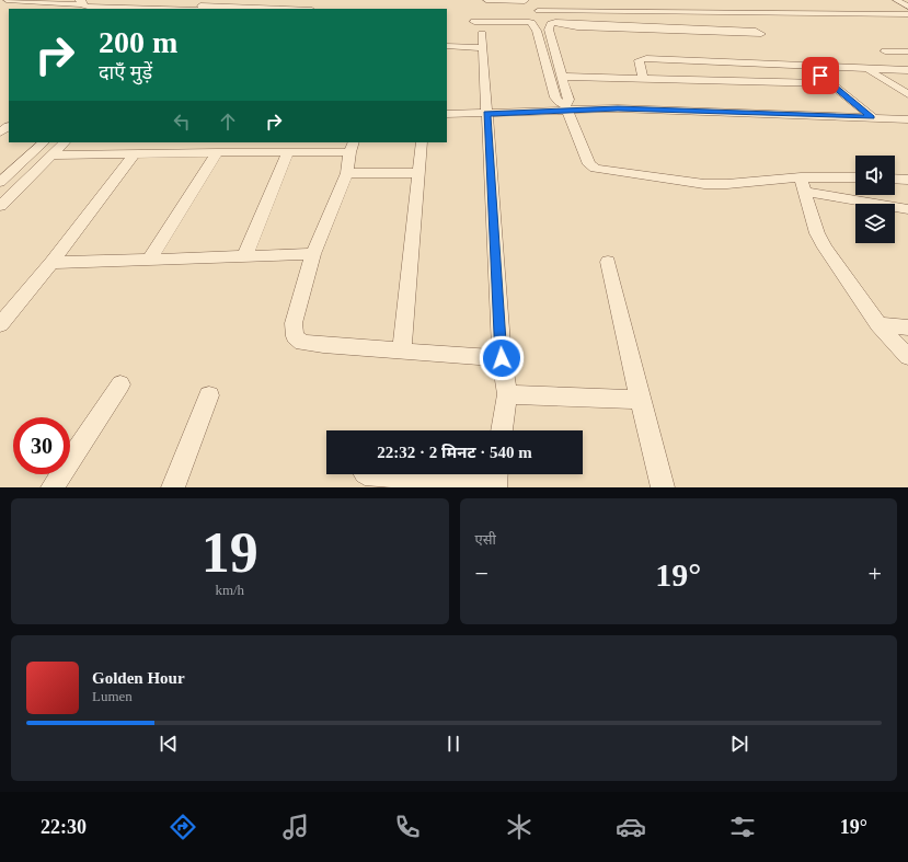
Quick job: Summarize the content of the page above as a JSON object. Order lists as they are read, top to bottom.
{
  "page": {
    "turn": ["200 m", "दाएँ मुड़ें"],
    "limit": "30",
    "trip": "22:32 · 2 मिनट · 540 m",
    "tile": [
      ["19", "km/h"],
      "एसी"
    ],
    "heat": ["−", "19°", "+"],
    "song": ["Golden Hour", "Lumen"],
    "tabs": ["22:30", "19°"]
  }
}
